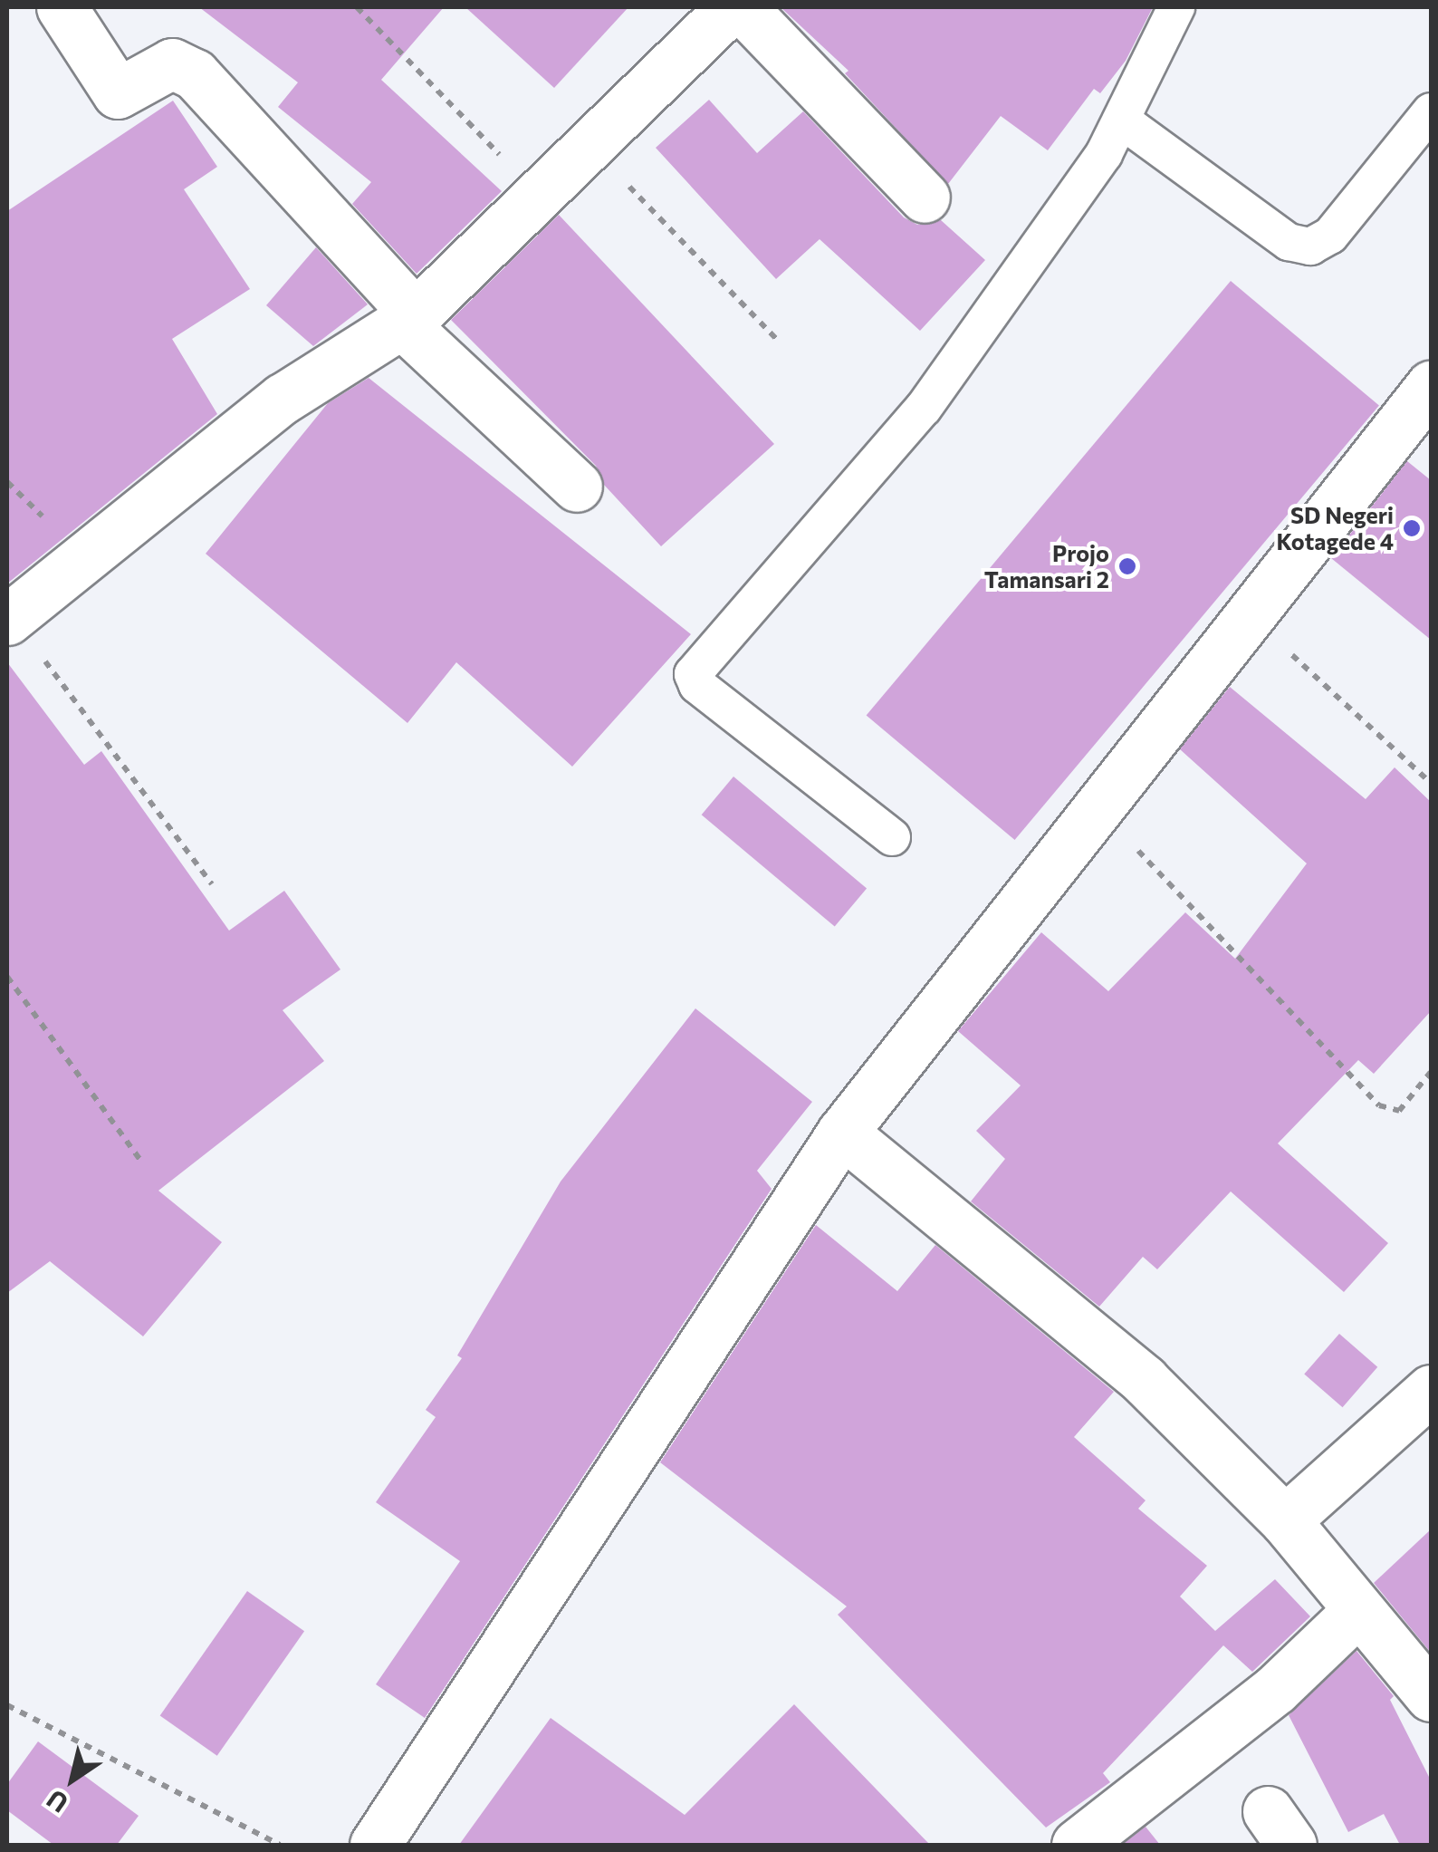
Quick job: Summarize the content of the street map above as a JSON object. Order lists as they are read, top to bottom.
{
  "places": ["SD Negeri Kotagede 4", "Projo Tamansari 2"],
  "north": "bottom left"
}
